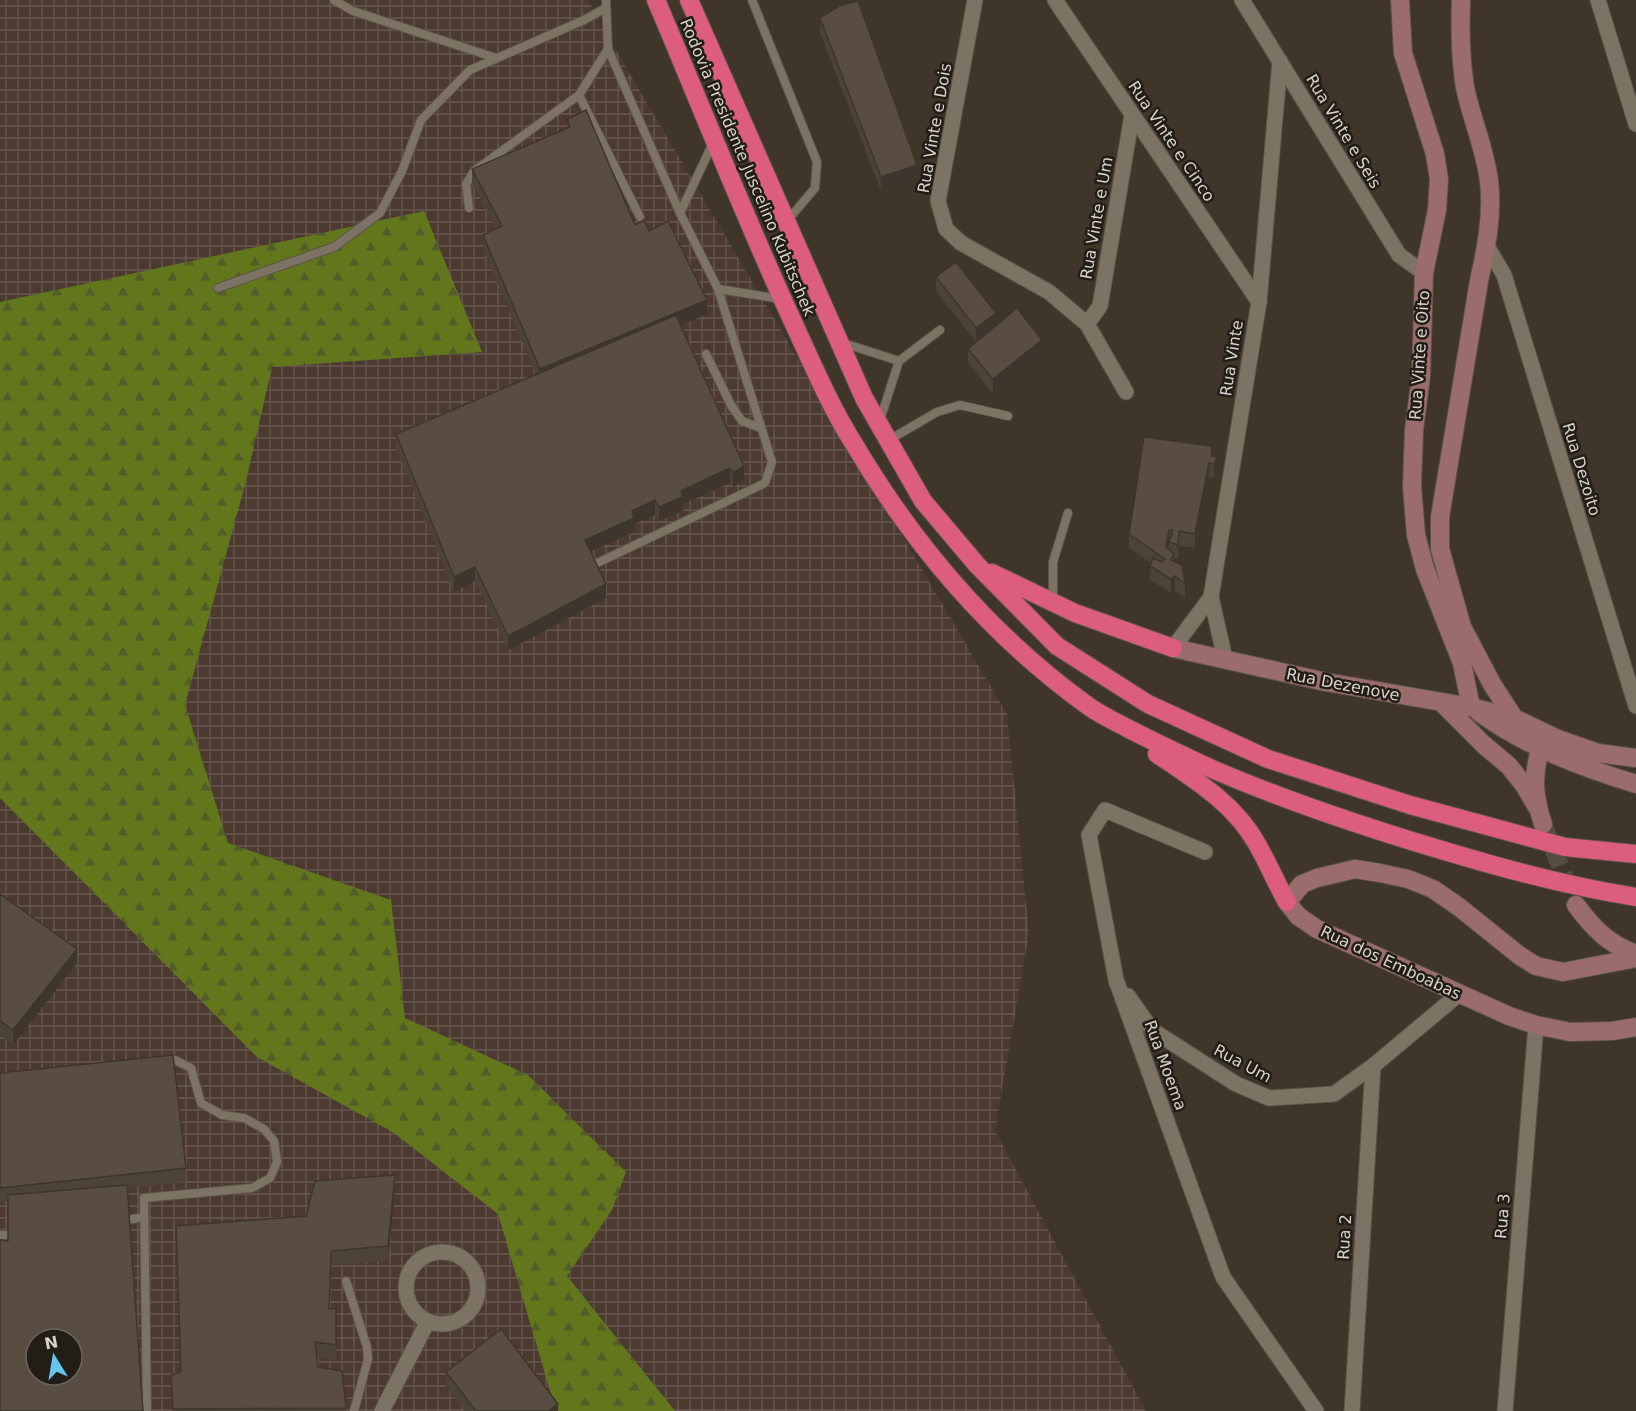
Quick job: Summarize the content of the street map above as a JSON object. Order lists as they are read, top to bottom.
{
  "streets": {
    "highway": ["Rodovia Presidente Juscelino Kubitschek"],
    "main road": ["Rua Vinte e Oito", "Rua Dezenove", "Rua dos Emboabas"],
    "street": [
      "Rua Vinte e Dois",
      "Rua Vinte e Seis",
      "Rua Vinte e Cinco",
      "Rua Vinte e Um",
      "Rua Vinte",
      "Rua Dezoito",
      "Rua Um",
      "Rua Moema",
      "Rua 3",
      "Rua 2"
    ]
  },
  "crossings": [
    ["Rua Vinte e Dois", "Rua Vinte e Um"],
    ["Rua Vinte e Seis", "Rua Vinte e Oito"],
    ["Rua Vinte e Seis", "Rua Vinte"],
    ["Rua Vinte e Cinco", "Rua Vinte e Um"],
    ["Rua Vinte e Cinco", "Rua Vinte"],
    ["Rua Vinte e Oito", "Rua Dezenove"],
    ["Rua Vinte", "Rua Dezenove"],
    ["Rua dos Emboabas", "Rua Um"],
    ["Rua dos Emboabas", "Rua 3"],
    ["Rua Um", "Rua Moema"],
    ["Rua Um", "Rua 2"]
  ],
  "north": "top"
}
